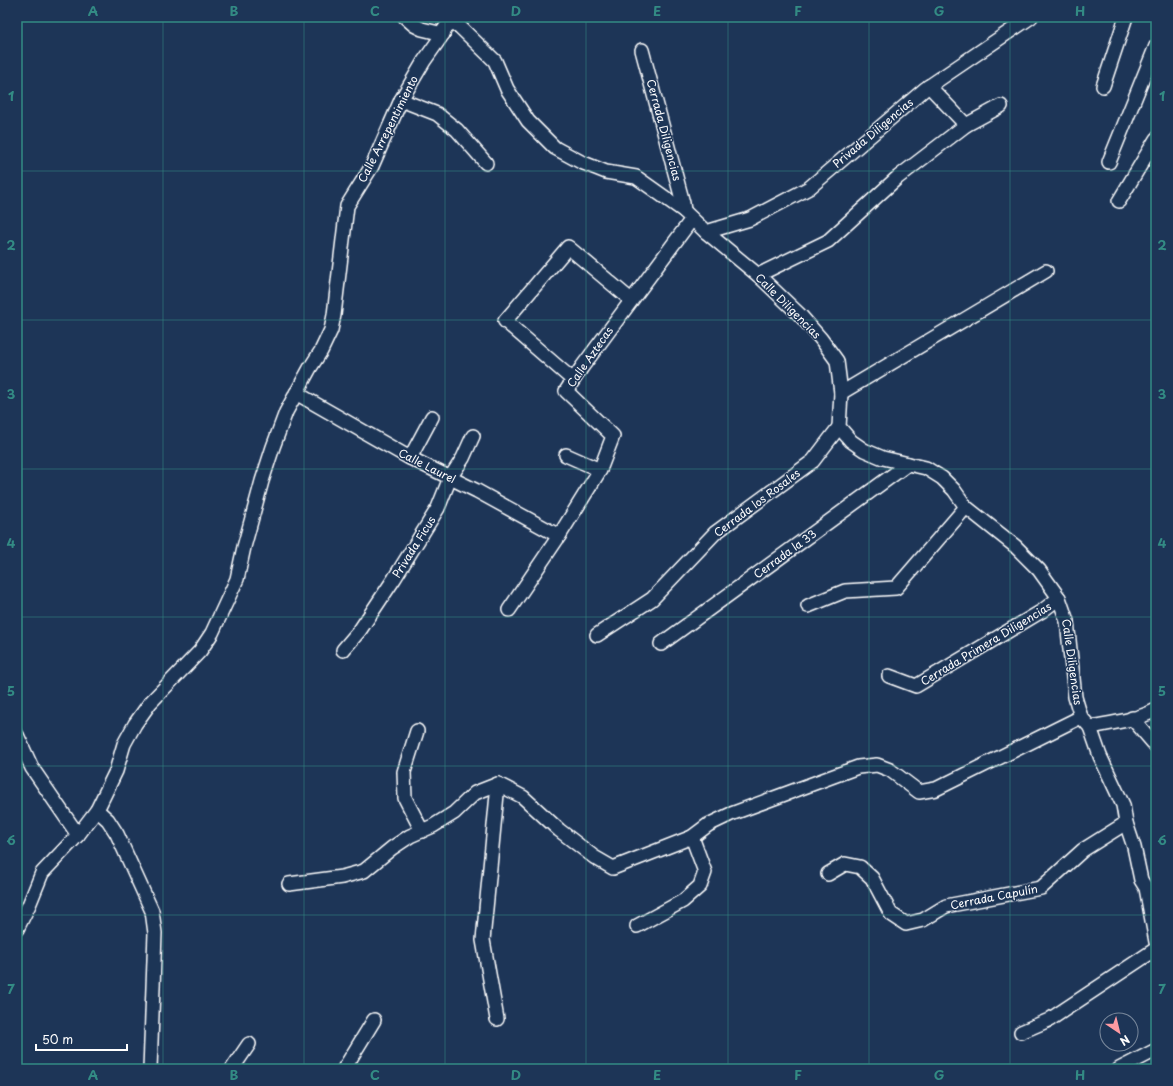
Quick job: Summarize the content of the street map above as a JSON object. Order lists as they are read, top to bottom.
{
  "streets": {
    "street": [
      "Calle Arrepentimiento",
      "Cerrada Diligencias",
      "Privada Diligencias",
      "Calle Diligencias",
      "Calle Aztecas",
      "Calle Laurel",
      "Cerrada los Rosales",
      "Privada Ficus",
      "Cerrada la 33",
      "Cerrada Primera Diligencias",
      "Cerrada Capulín"
    ]
  },
  "crossings": [
    ["Calle Arrepentimiento", "Calle Diligencias"],
    ["Calle Arrepentimiento", "Calle Laurel"],
    ["Cerrada Diligencias", "Calle Diligencias"],
    ["Cerrada Diligencias", "Calle Aztecas"],
    ["Privada Diligencias", "Calle Diligencias"],
    ["Calle Diligencias", "Calle Aztecas"],
    ["Calle Diligencias", "Cerrada los Rosales"],
    ["Calle Diligencias", "Cerrada la 33"],
    ["Calle Diligencias", "Cerrada Primera Diligencias"],
    ["Calle Diligencias", "Cerrada Capulín"],
    ["Calle Aztecas", "Calle Laurel"],
    ["Calle Laurel", "Privada Ficus"]
  ],
  "scale_bar": "50 m",
  "north": "bottom right",
  "grid": {
    "columns": [
      "A",
      "B",
      "C",
      "D",
      "E",
      "F",
      "G",
      "H"
    ],
    "rows": [
      "1",
      "2",
      "3",
      "4",
      "5",
      "6",
      "7"
    ]
  }
}
